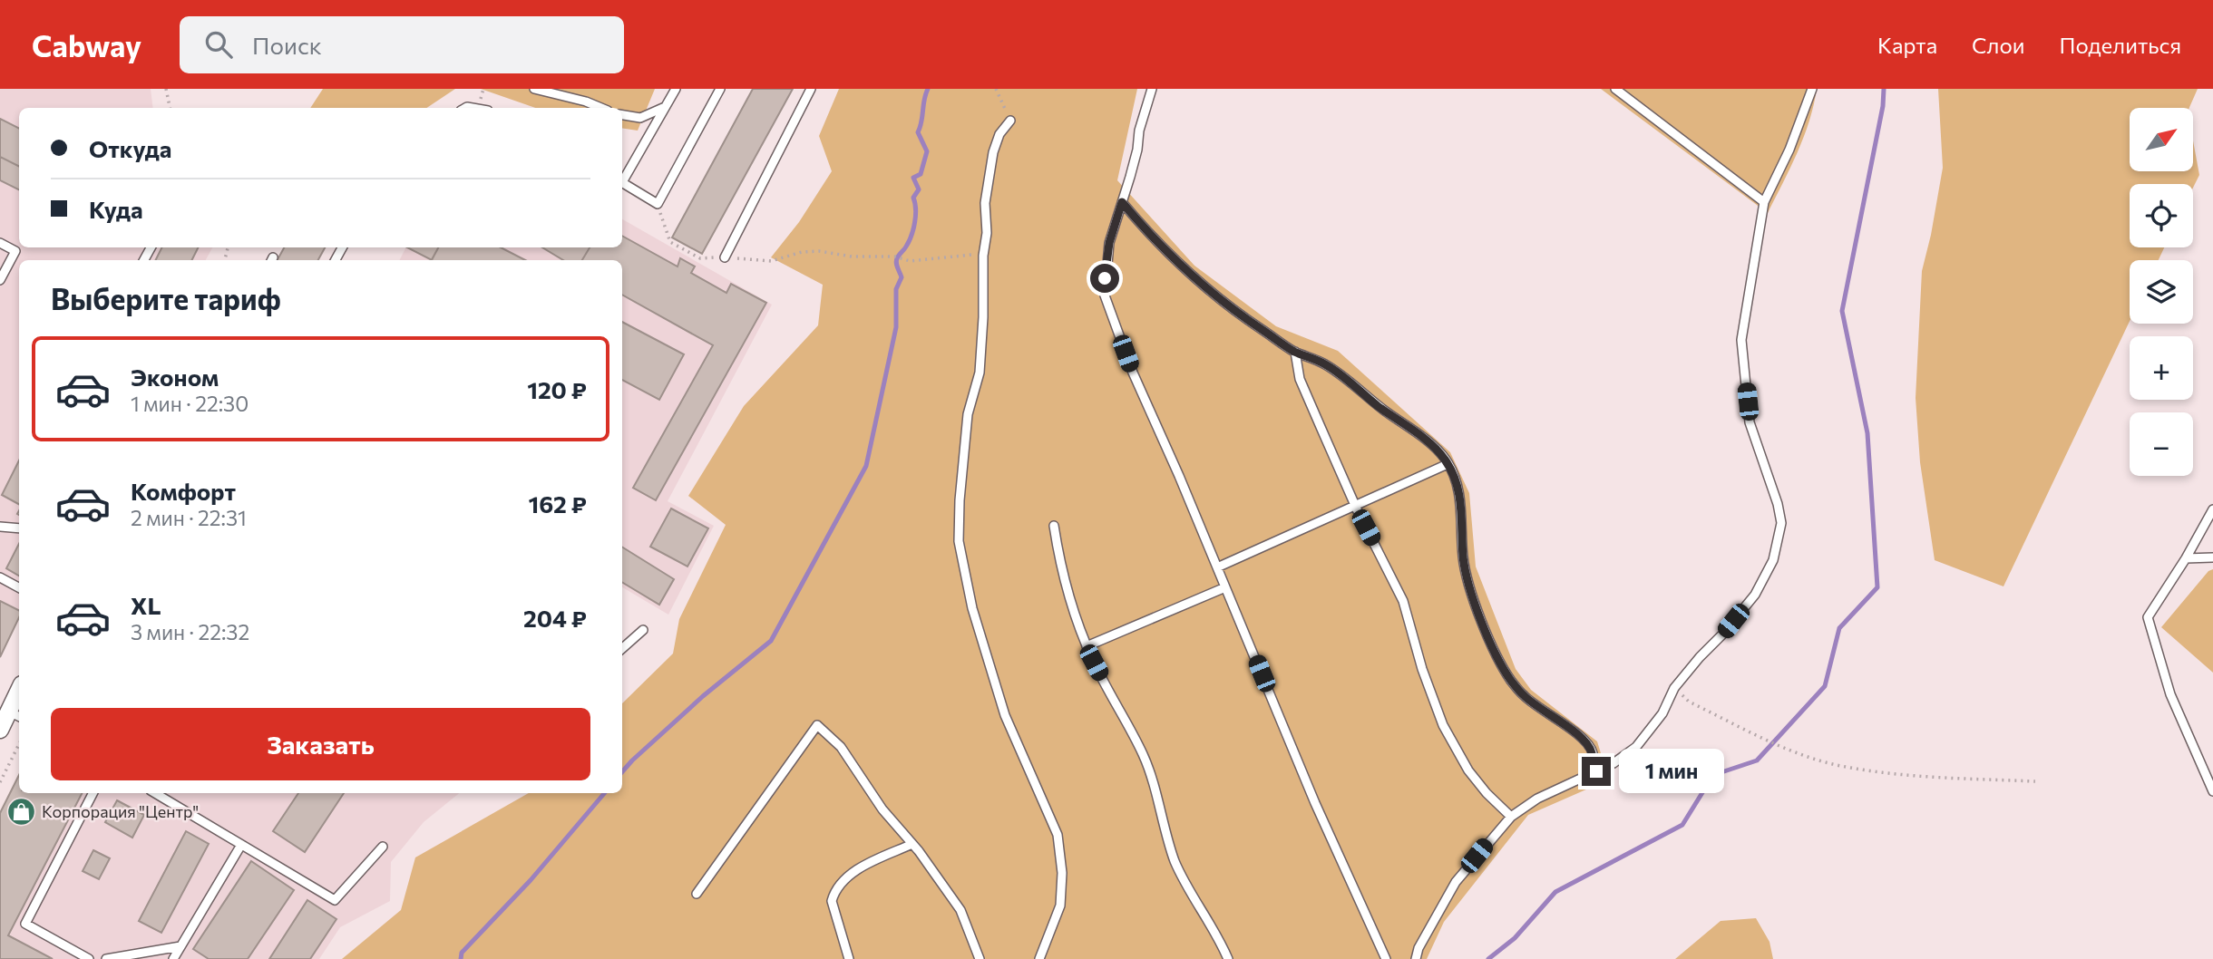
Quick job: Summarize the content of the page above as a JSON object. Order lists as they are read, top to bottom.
{
  "places": {
    "shop": ["Корпорация \"Центр\""]
  },
  "north": "top right",
  "page": {
    "header": "Cabway",
    "search": "Поиск",
    "nav": ["Карта", "Слои", "Поделиться"],
    "map_buttons": ["+", "−"],
    "banner": ["Откуда", "Куда"],
    "heading": "Выберите тариф",
    "list": [
      {
        "name": "Эконом",
        "note": "1 мин · 22:30",
        "value": "120 ₽"
      },
      {
        "name": "Комфорт",
        "note": "2 мин · 22:31",
        "value": "162 ₽"
      },
      {
        "name": "XL",
        "note": "3 мин · 22:32",
        "value": "204 ₽"
      }
    ],
    "buttons": "Заказать",
    "bubble": "1 мин"
  }
}
